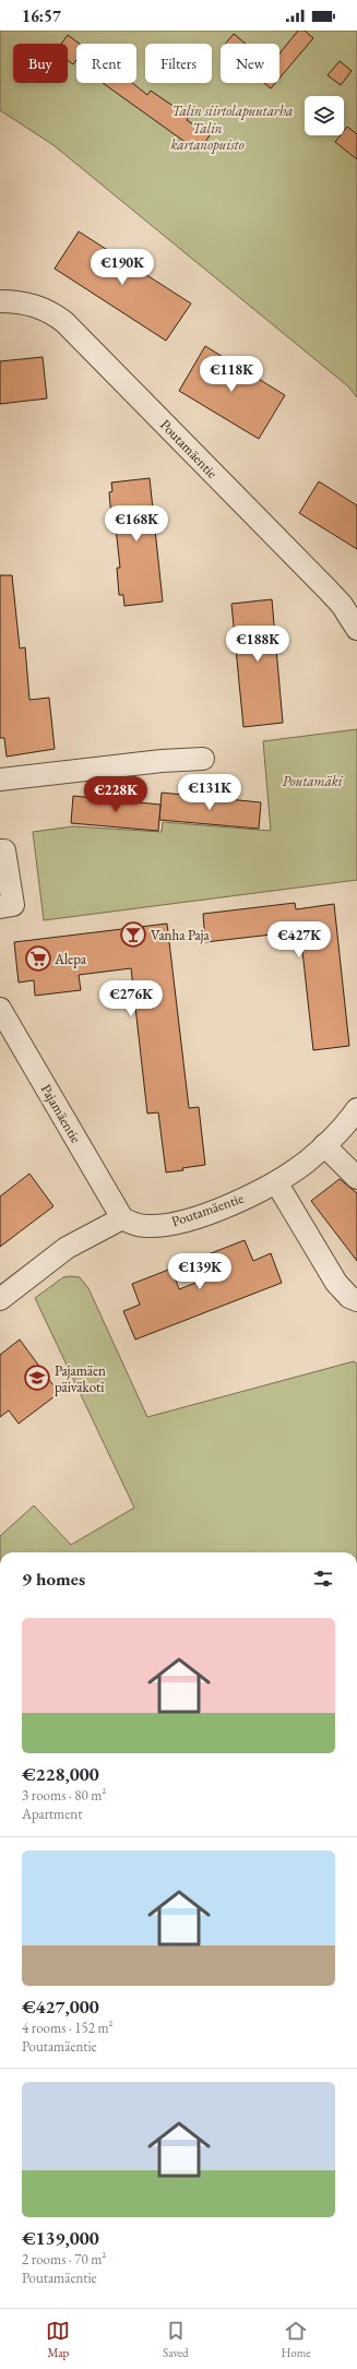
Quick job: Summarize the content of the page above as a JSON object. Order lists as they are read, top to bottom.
{
  "streets": {
    "street": ["Poutamäentie", "Pajamäentie"]
  },
  "crossings": [
    ["Poutamäentie", "Pajamäentie"]
  ],
  "parks": ["Talin siirtolapuutarha", "Talin kartanopuisto", "Poutamäki"],
  "places": {
    "bar": ["Vanha Paja"],
    "supermarket": ["Alepa"],
    "school or university": ["Pajamäen päiväkoti"]
  },
  "page": {
    "status": "16:57",
    "chip": [
      "Buy",
      "Rent",
      "Filters",
      "New"
    ],
    "price": [
      "€190K",
      "€118K",
      "€168K",
      "€188K",
      "€131K",
      "€228K",
      "€427K",
      "€276K",
      "€139K"
    ],
    "heading": "9 homes",
    "list": [
      {
        "name": "€228,000",
        "note": "3 rooms · 80 m² · Apartment"
      },
      {
        "name": "€427,000",
        "note": "4 rooms · 152 m² · Poutamäentie"
      },
      {
        "name": "€139,000",
        "note": "2 rooms · 70 m² · Poutamäentie"
      }
    ],
    "tabs": ["Map", "Saved", "Home"]
  }
}
